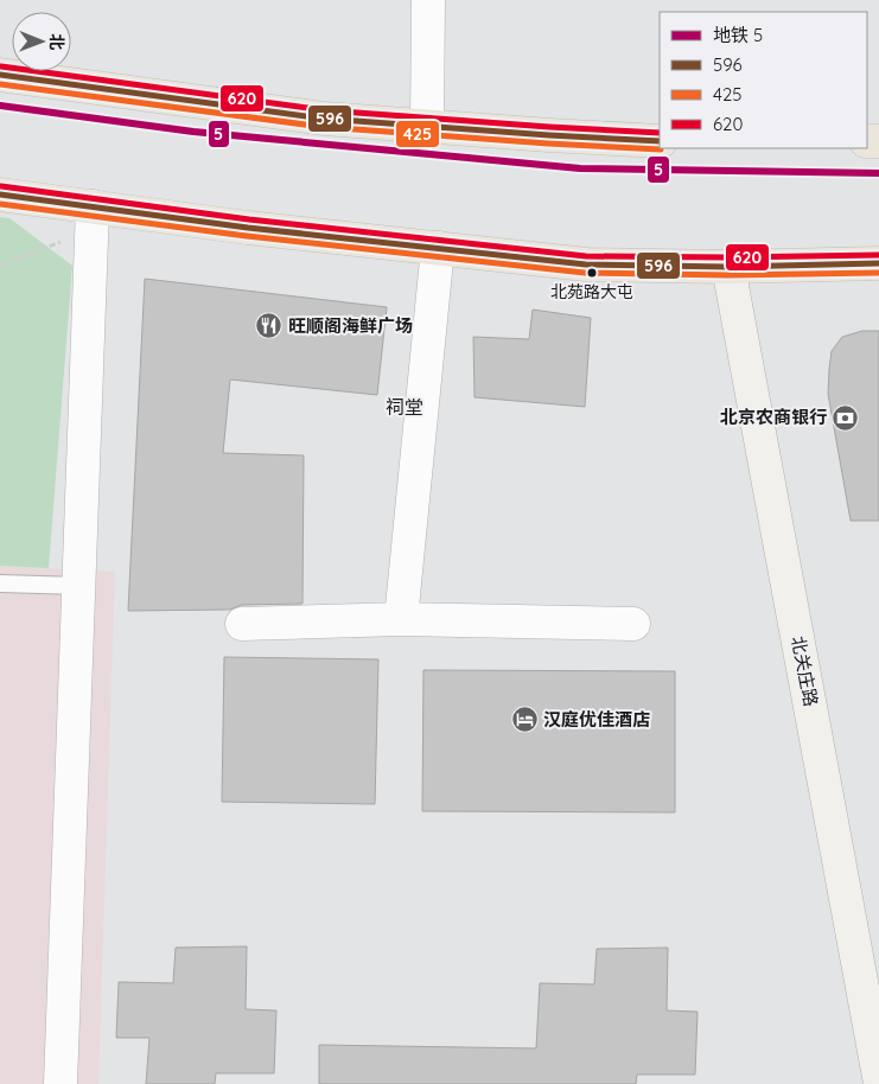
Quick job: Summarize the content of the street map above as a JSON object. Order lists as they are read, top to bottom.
{
  "streets": {
    "street": ["北关庄路"]
  },
  "districts": ["祠堂"],
  "places": {
    "other": ["北苑路大屯"],
    "restaurant": ["旺顺阁海鲜广场"],
    "bank": ["北京农商银行"],
    "hotel": ["汉庭优佳酒店"]
  },
  "lines": [
    "transit line 620",
    "transit line 596",
    "transit line 425",
    "metro line 5"
  ],
  "legend": [
    "地铁 5",
    "596",
    "425",
    "620"
  ],
  "north": "right"
}
